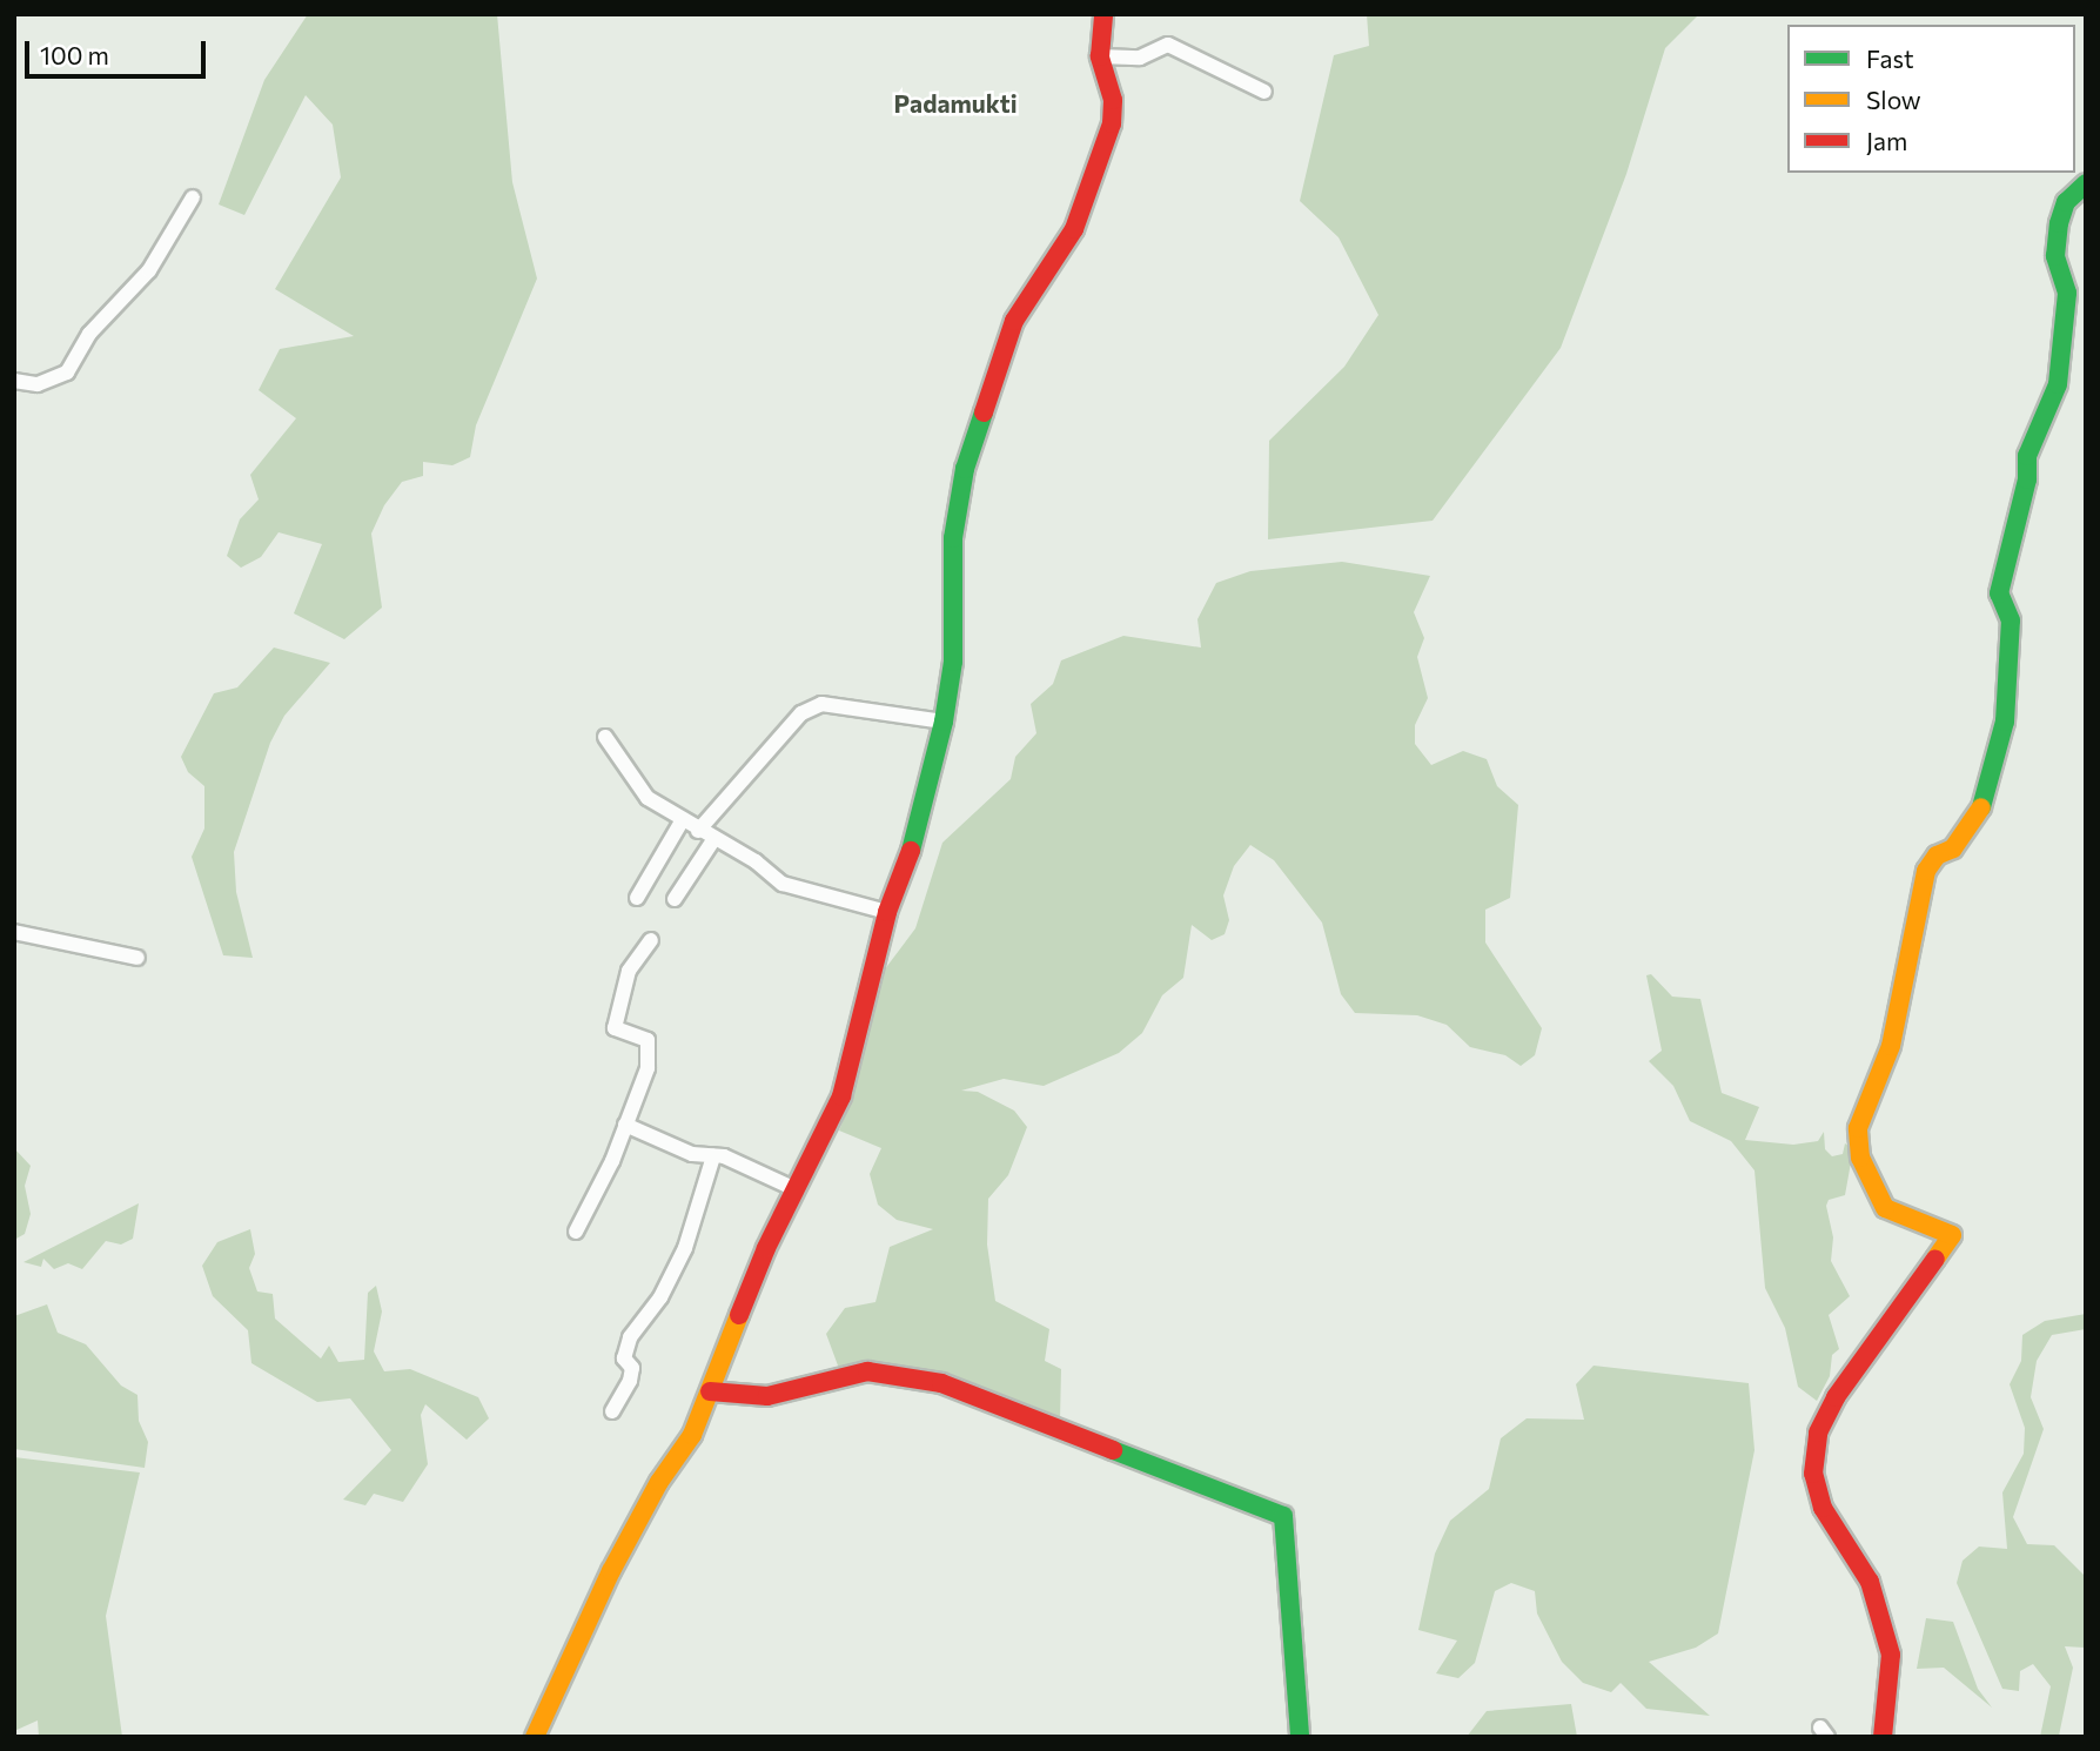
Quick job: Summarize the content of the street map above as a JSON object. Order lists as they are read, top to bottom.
{
  "districts": ["Padamukti"],
  "legend": ["Fast", "Slow", "Jam"],
  "scale_bar": "100 m"
}
